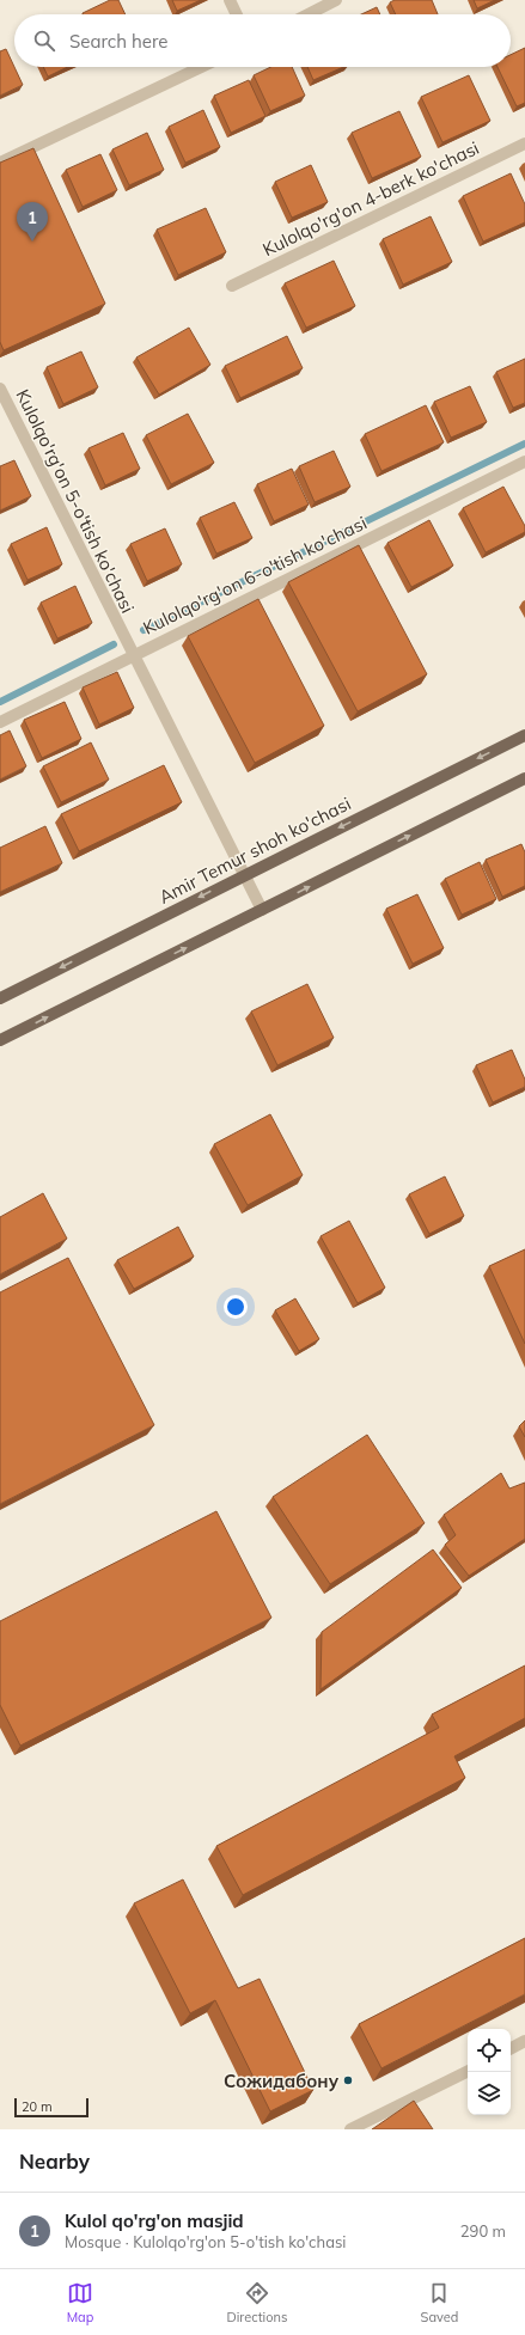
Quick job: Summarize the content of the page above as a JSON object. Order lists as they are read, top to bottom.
{
  "streets": {
    "main road": ["Amir Temur shoh ko'chasi"],
    "street": ["Kulolqo'rg'on 4-berk ko'chasi", "Kulolqo'rg'on 5-o'tish ko'chasi", "Kulolqo'rg'on 6-o'tish ko'chasi"]
  },
  "crossings": [
    ["Kulolqo'rg'on 5-o'tish ko'chasi", "Kulolqo'rg'on 6-o'tish ko'chasi"],
    ["Kulolqo'rg'on 5-o'tish ko'chasi", "Amir Temur shoh ko'chasi"]
  ],
  "places": ["Сожидабону"],
  "scale_bar": "20 m",
  "page": {
    "search": "Search here",
    "pins": "1",
    "scale": "20 m",
    "heading": "Nearby",
    "list": [
      {
        "mark": "1",
        "name": "Kulol qo'rg'on masjid",
        "note": "Mosque · Kulolqo'rg'on 5-o'tish ko'chasi",
        "value": "290 m"
      }
    ],
    "nav": ["Map", "Directions", "Saved"]
  }
}
